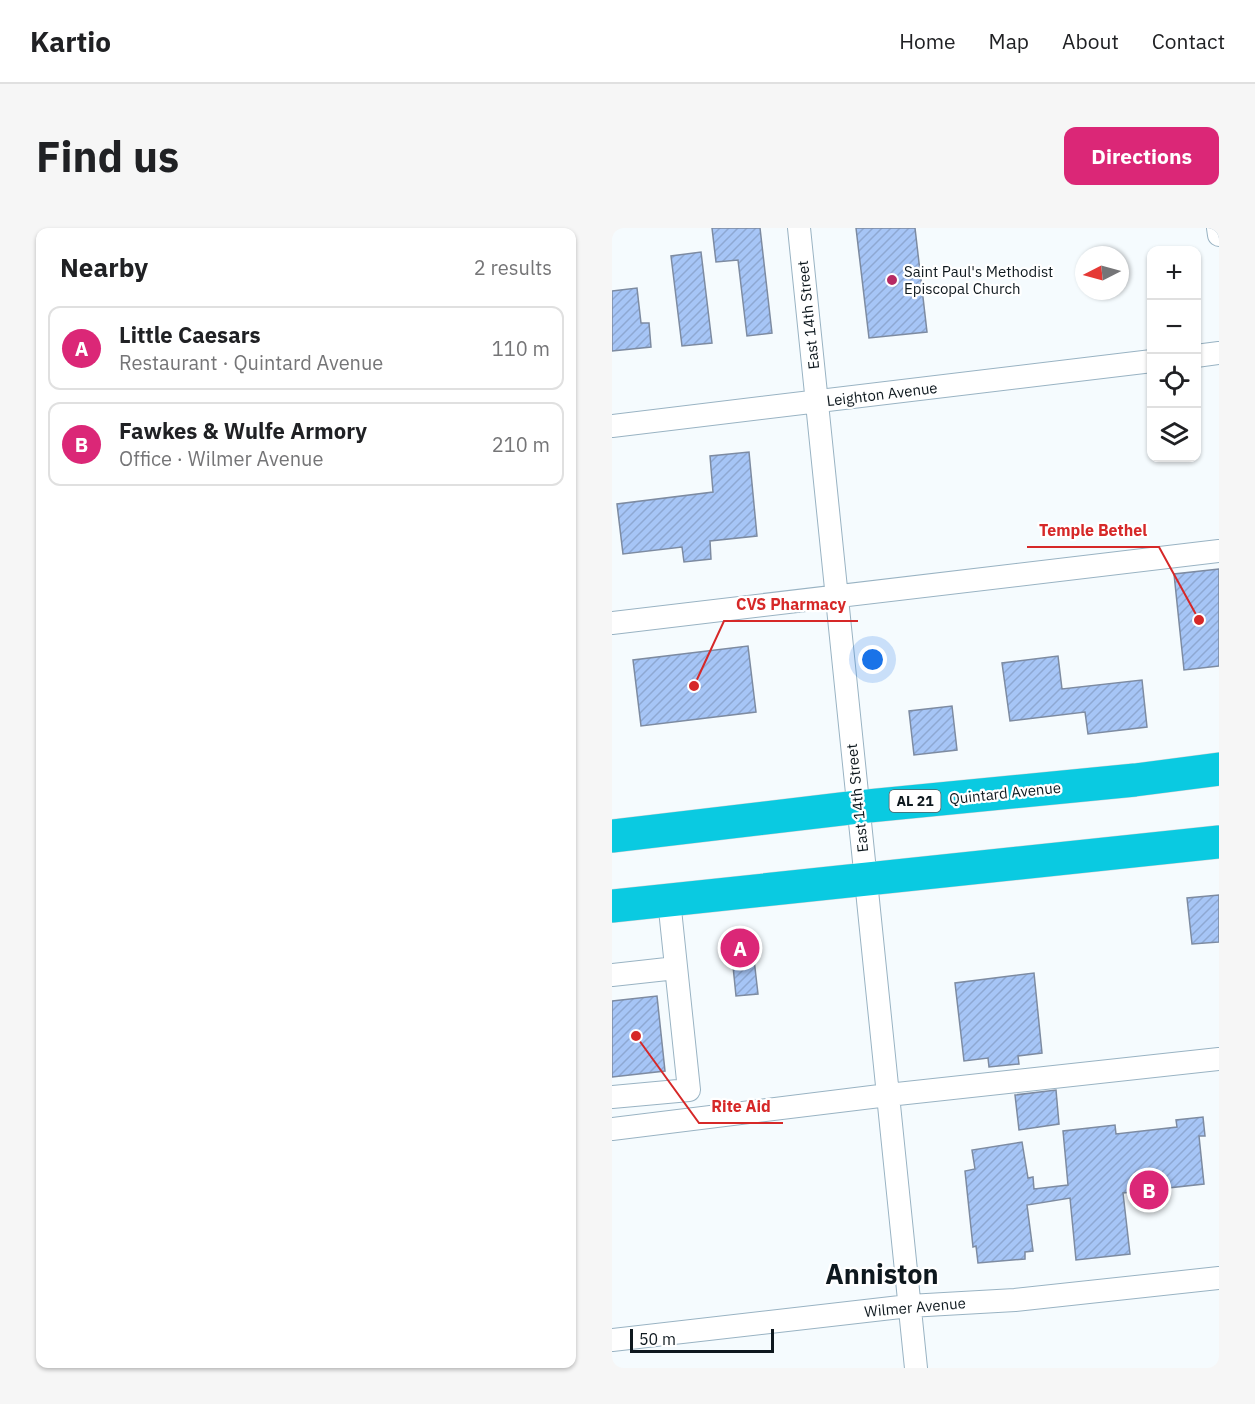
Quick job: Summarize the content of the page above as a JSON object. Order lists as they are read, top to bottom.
{
  "streets": {
    "highway": ["Quintard Avenue", "AL 21"],
    "street": ["East 14th Street", "Leighton Avenue", "Wilmer Avenue"]
  },
  "crossings": [
    ["East 14th Street", "Leighton Avenue"],
    ["East 14th Street", "Quintard Avenue"],
    ["East 14th Street", "Wilmer Avenue"]
  ],
  "districts": ["Anniston"],
  "places": [
    "Saint Paul's Methodist Episcopal Church",
    "Temple Bethel",
    "CVS Pharmacy",
    "Rite Aid"
  ],
  "scale_bar": "50 m",
  "north": "left",
  "page": {
    "header": "Kartio",
    "nav": [
      "Home",
      "Map",
      "About",
      "Contact"
    ],
    "buttons": "Directions",
    "title": "Find us",
    "heading": ["Nearby", "2 results"],
    "map_buttons": ["+", "−"],
    "list": [
      {
        "mark": "A",
        "name": "Little Caesars",
        "note": "Restaurant · Quintard Avenue",
        "value": "110 m"
      },
      {
        "mark": "B",
        "name": "Fawkes & Wulfe Armory",
        "note": "Office · Wilmer Avenue",
        "value": "210 m"
      }
    ],
    "pins": ["A", "B"],
    "scale": "50 m"
  }
}
